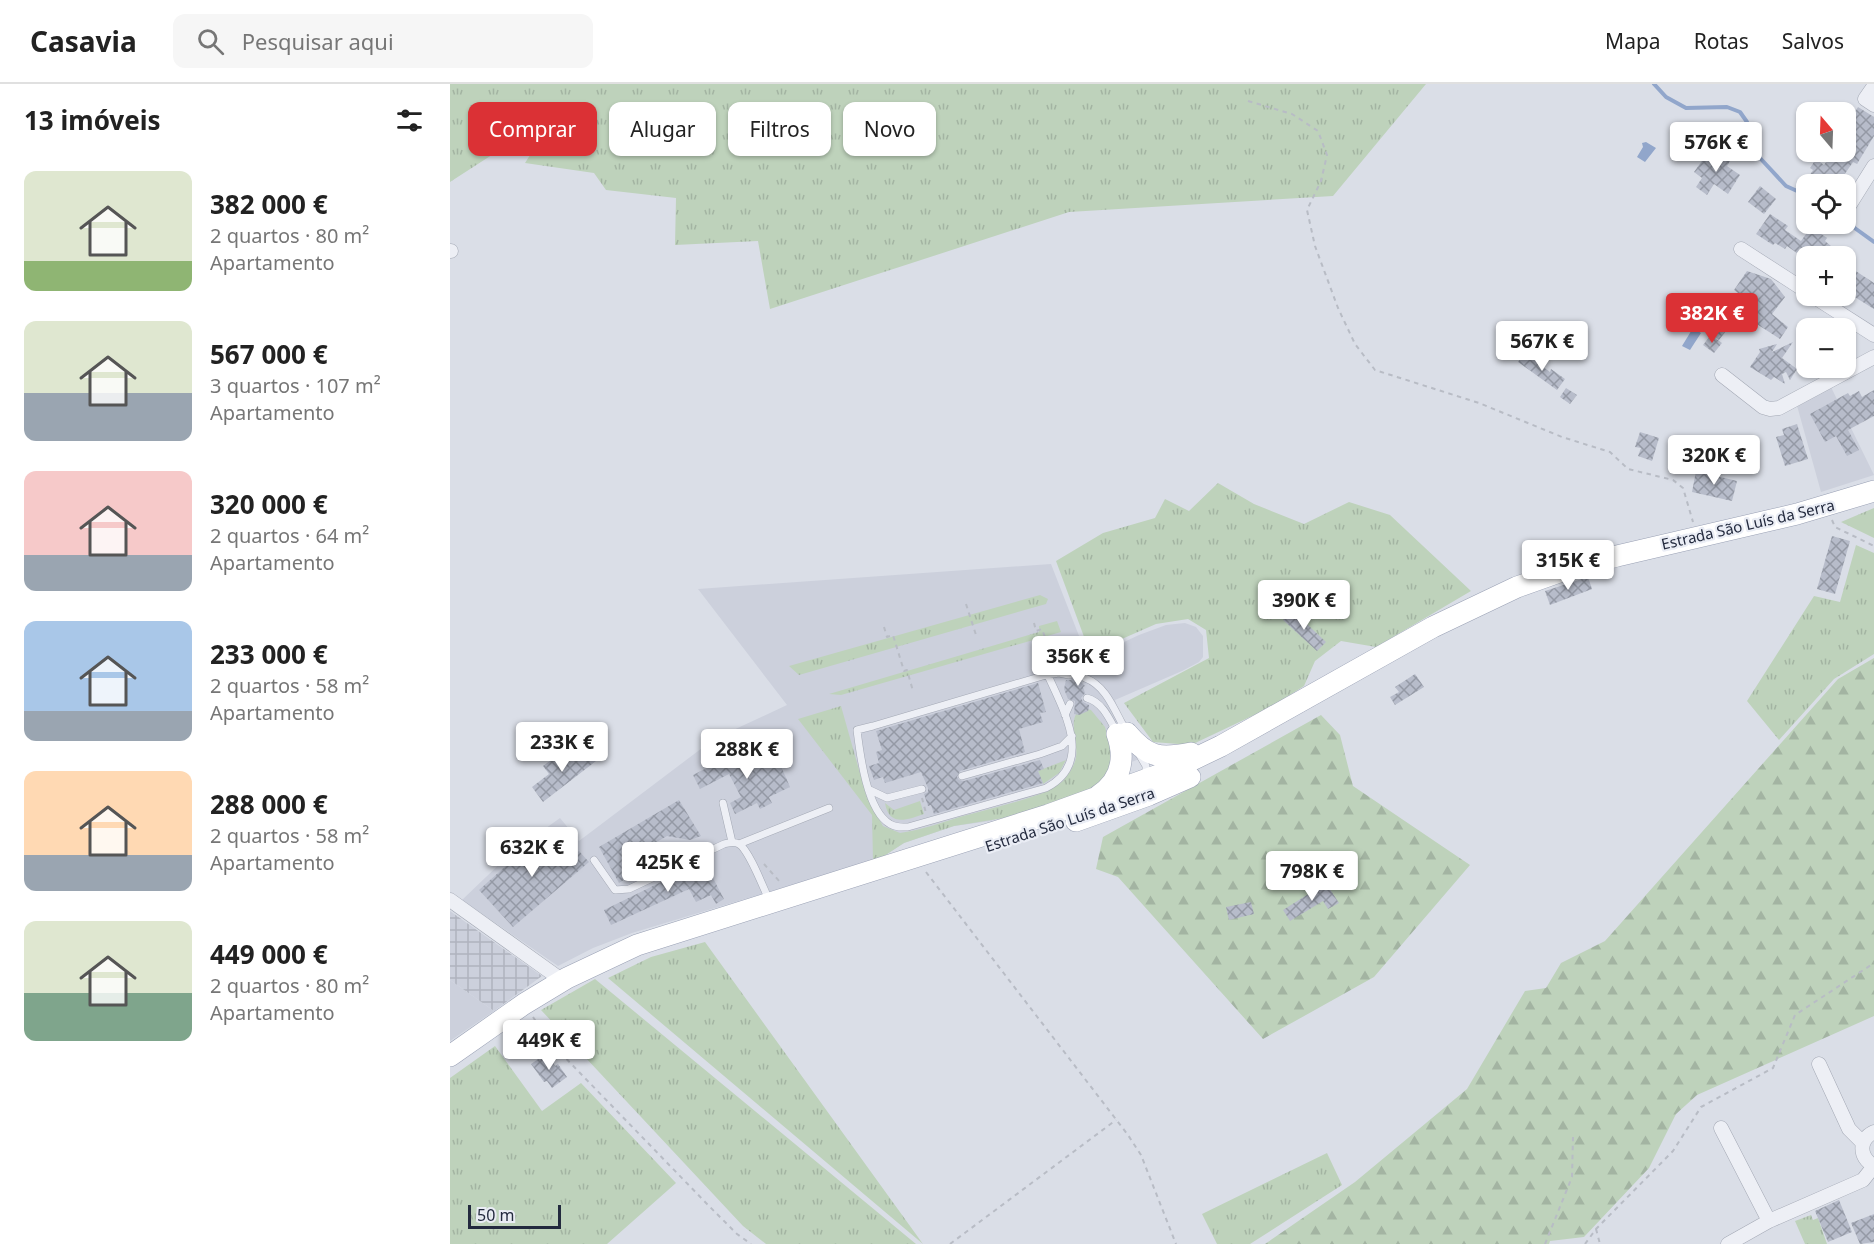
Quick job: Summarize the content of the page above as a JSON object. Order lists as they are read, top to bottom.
{
  "streets": {
    "main road": ["Estrada São Luís da Serra"]
  },
  "scale_bar": "50 m",
  "north": "top",
  "page": {
    "header": "Casavia",
    "search": "Pesquisar aqui",
    "nav": ["Mapa", "Rotas", "Salvos"],
    "heading": "13 imóveis",
    "map_buttons": ["+", "−"],
    "chip": [
      "Comprar",
      "Alugar",
      "Filtros",
      "Novo"
    ],
    "price": [
      "576K €",
      "382K €",
      "567K €",
      "320K €",
      "315K €",
      "390K €",
      "356K €",
      "233K €",
      "288K €",
      "632K €",
      "425K €",
      "798K €",
      "449K €"
    ],
    "list": [
      {
        "name": "382 000 €",
        "note": "2 quartos · 80 m² · Apartamento"
      },
      {
        "name": "567 000 €",
        "note": "3 quartos · 107 m² · Apartamento"
      },
      {
        "name": "320 000 €",
        "note": "2 quartos · 64 m² · Apartamento"
      },
      {
        "name": "233 000 €",
        "note": "2 quartos · 58 m² · Apartamento"
      },
      {
        "name": "288 000 €",
        "note": "2 quartos · 58 m² · Apartamento"
      },
      {
        "name": "449 000 €",
        "note": "2 quartos · 80 m² · Apartamento"
      }
    ],
    "scale": "50 m"
  }
}
